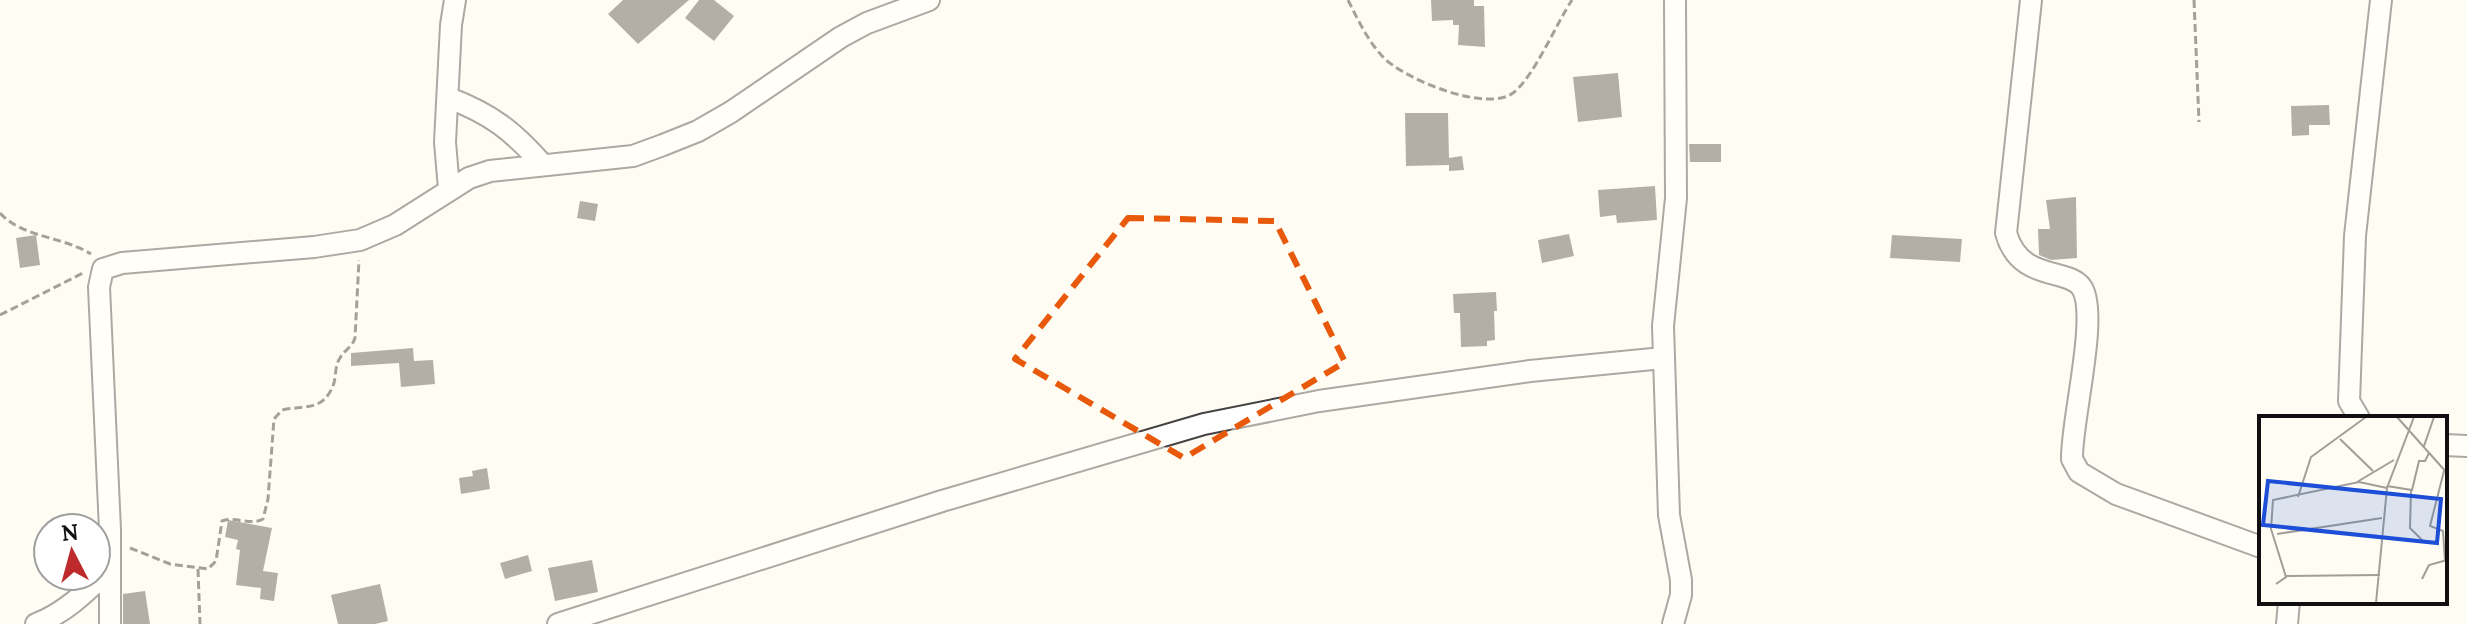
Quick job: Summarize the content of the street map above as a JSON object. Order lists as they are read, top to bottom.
{
  "north": "top"
}
